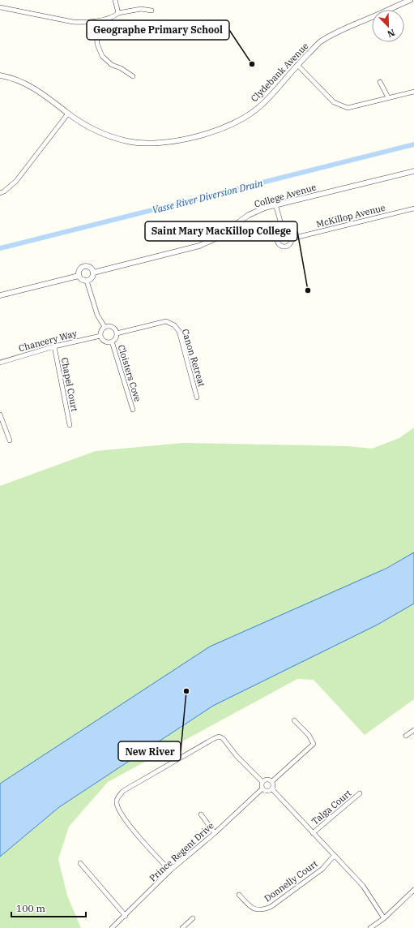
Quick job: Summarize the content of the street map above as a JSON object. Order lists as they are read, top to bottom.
{
  "streets": {
    "street": [
      "Clydebank Avenue",
      "College Avenue",
      "McKillop Avenue",
      "Chancery Way",
      "Canon Retreat",
      "Cloisters Cove",
      "Chapel Court",
      "Talga Court",
      "Prince Regent Drive",
      "Donnelly Court"
    ]
  },
  "crossings": [
    ["Chancery Way", "Canon Retreat"],
    ["Chancery Way", "Cloisters Cove"],
    ["Chancery Way", "Chapel Court"],
    ["Canon Retreat", "Cloisters Cove"]
  ],
  "water": ["Vasse River Diversion Drain"],
  "places": ["Geographe Primary School", "Saint Mary MacKillop College", "New River"],
  "scale_bar": "100 m",
  "north": "bottom right"
}
